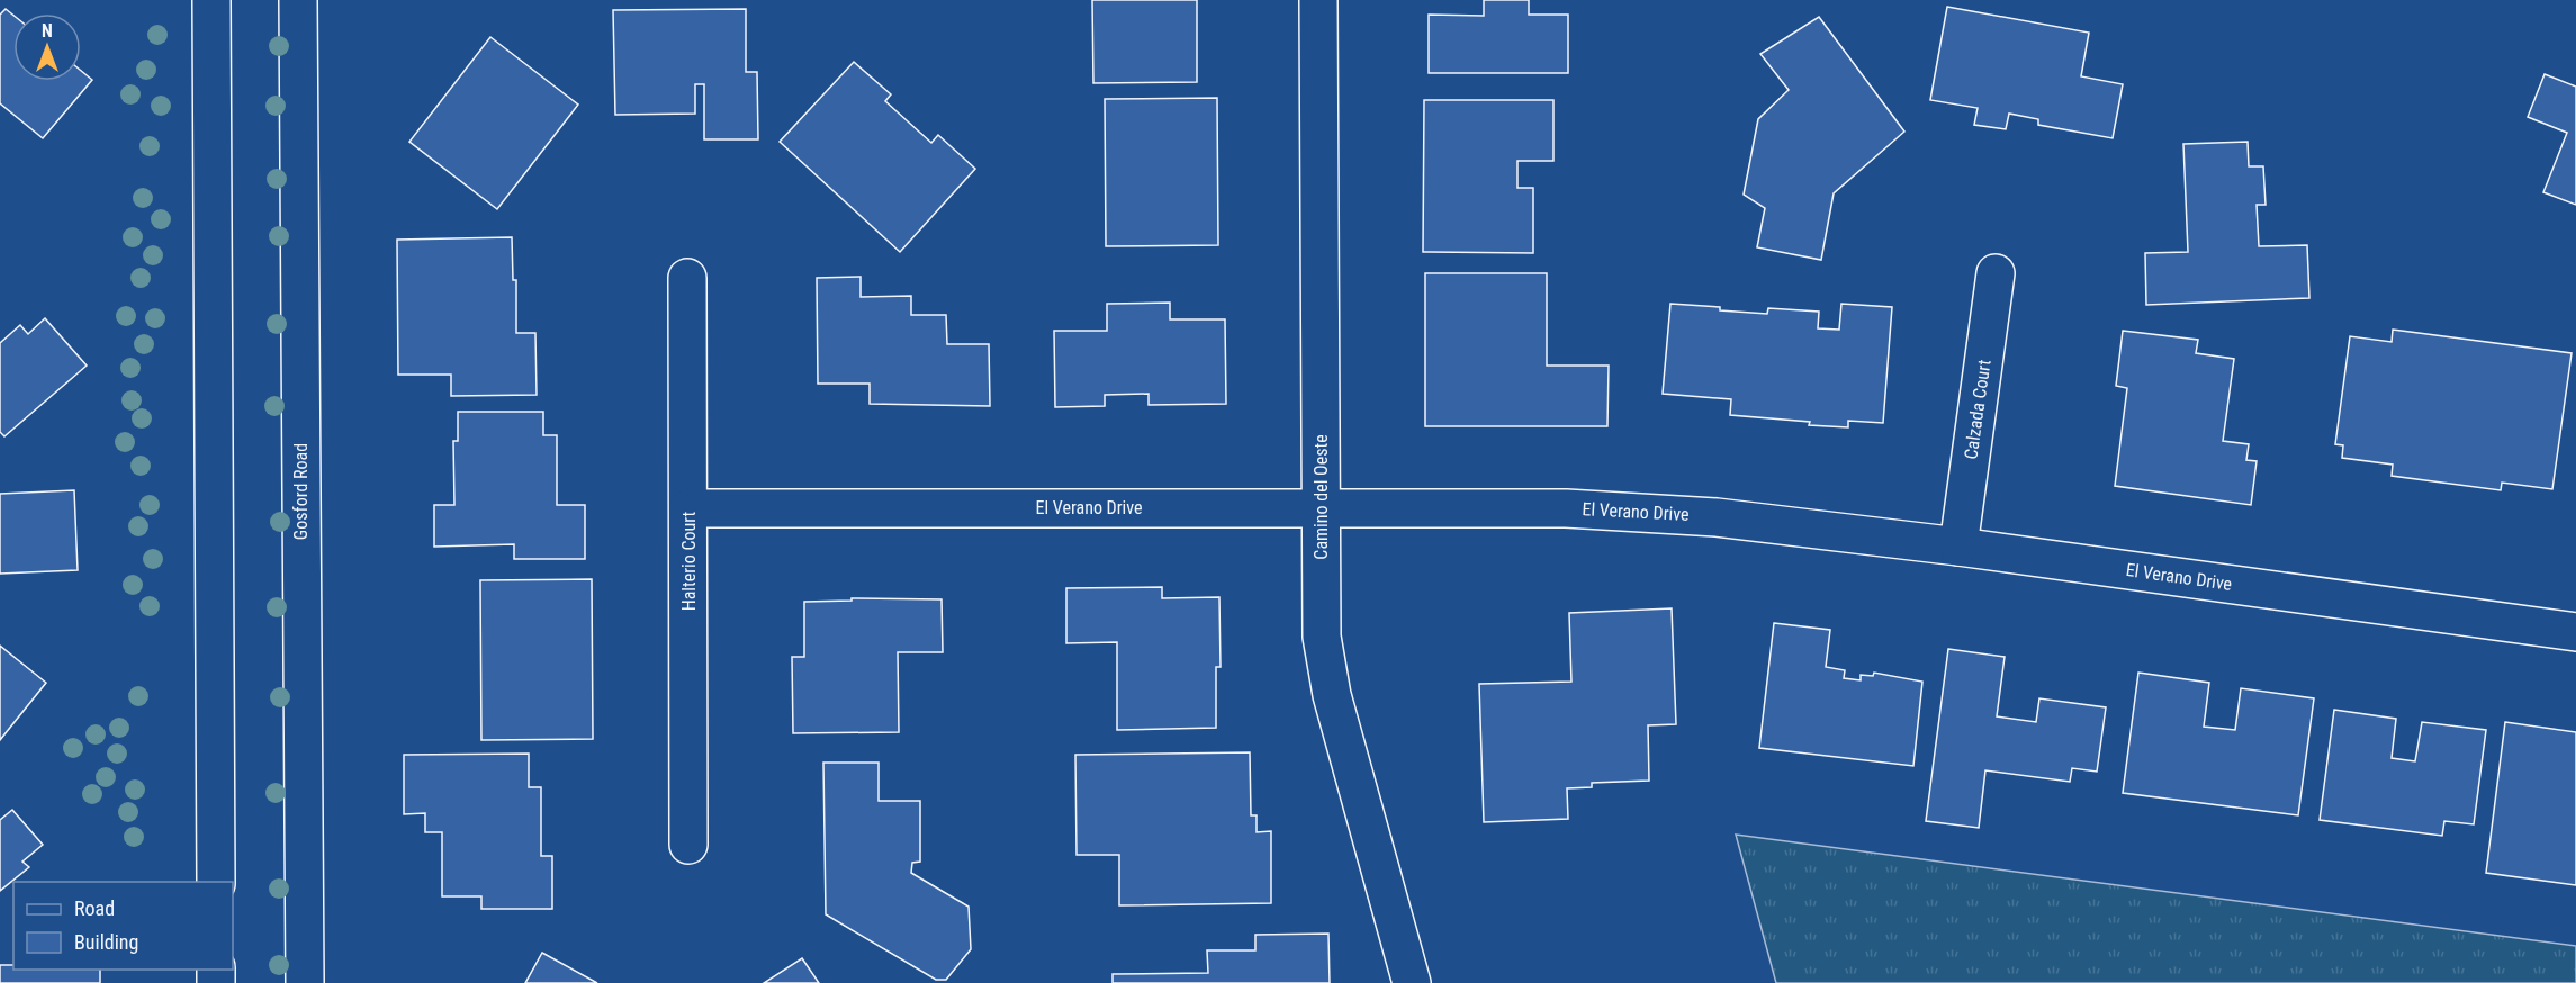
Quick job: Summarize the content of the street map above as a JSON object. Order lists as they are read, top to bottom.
{
  "streets": {
    "street": [
      "Calzada Court",
      "Gosford Road",
      "Camino del Oeste",
      "El Verano Drive",
      "Halterio Court"
    ]
  },
  "crossings": [
    ["Calzada Court", "El Verano Drive"],
    ["Camino del Oeste", "El Verano Drive"],
    ["El Verano Drive", "Halterio Court"]
  ],
  "legend": ["Road", "Building"],
  "north": "top"
}
